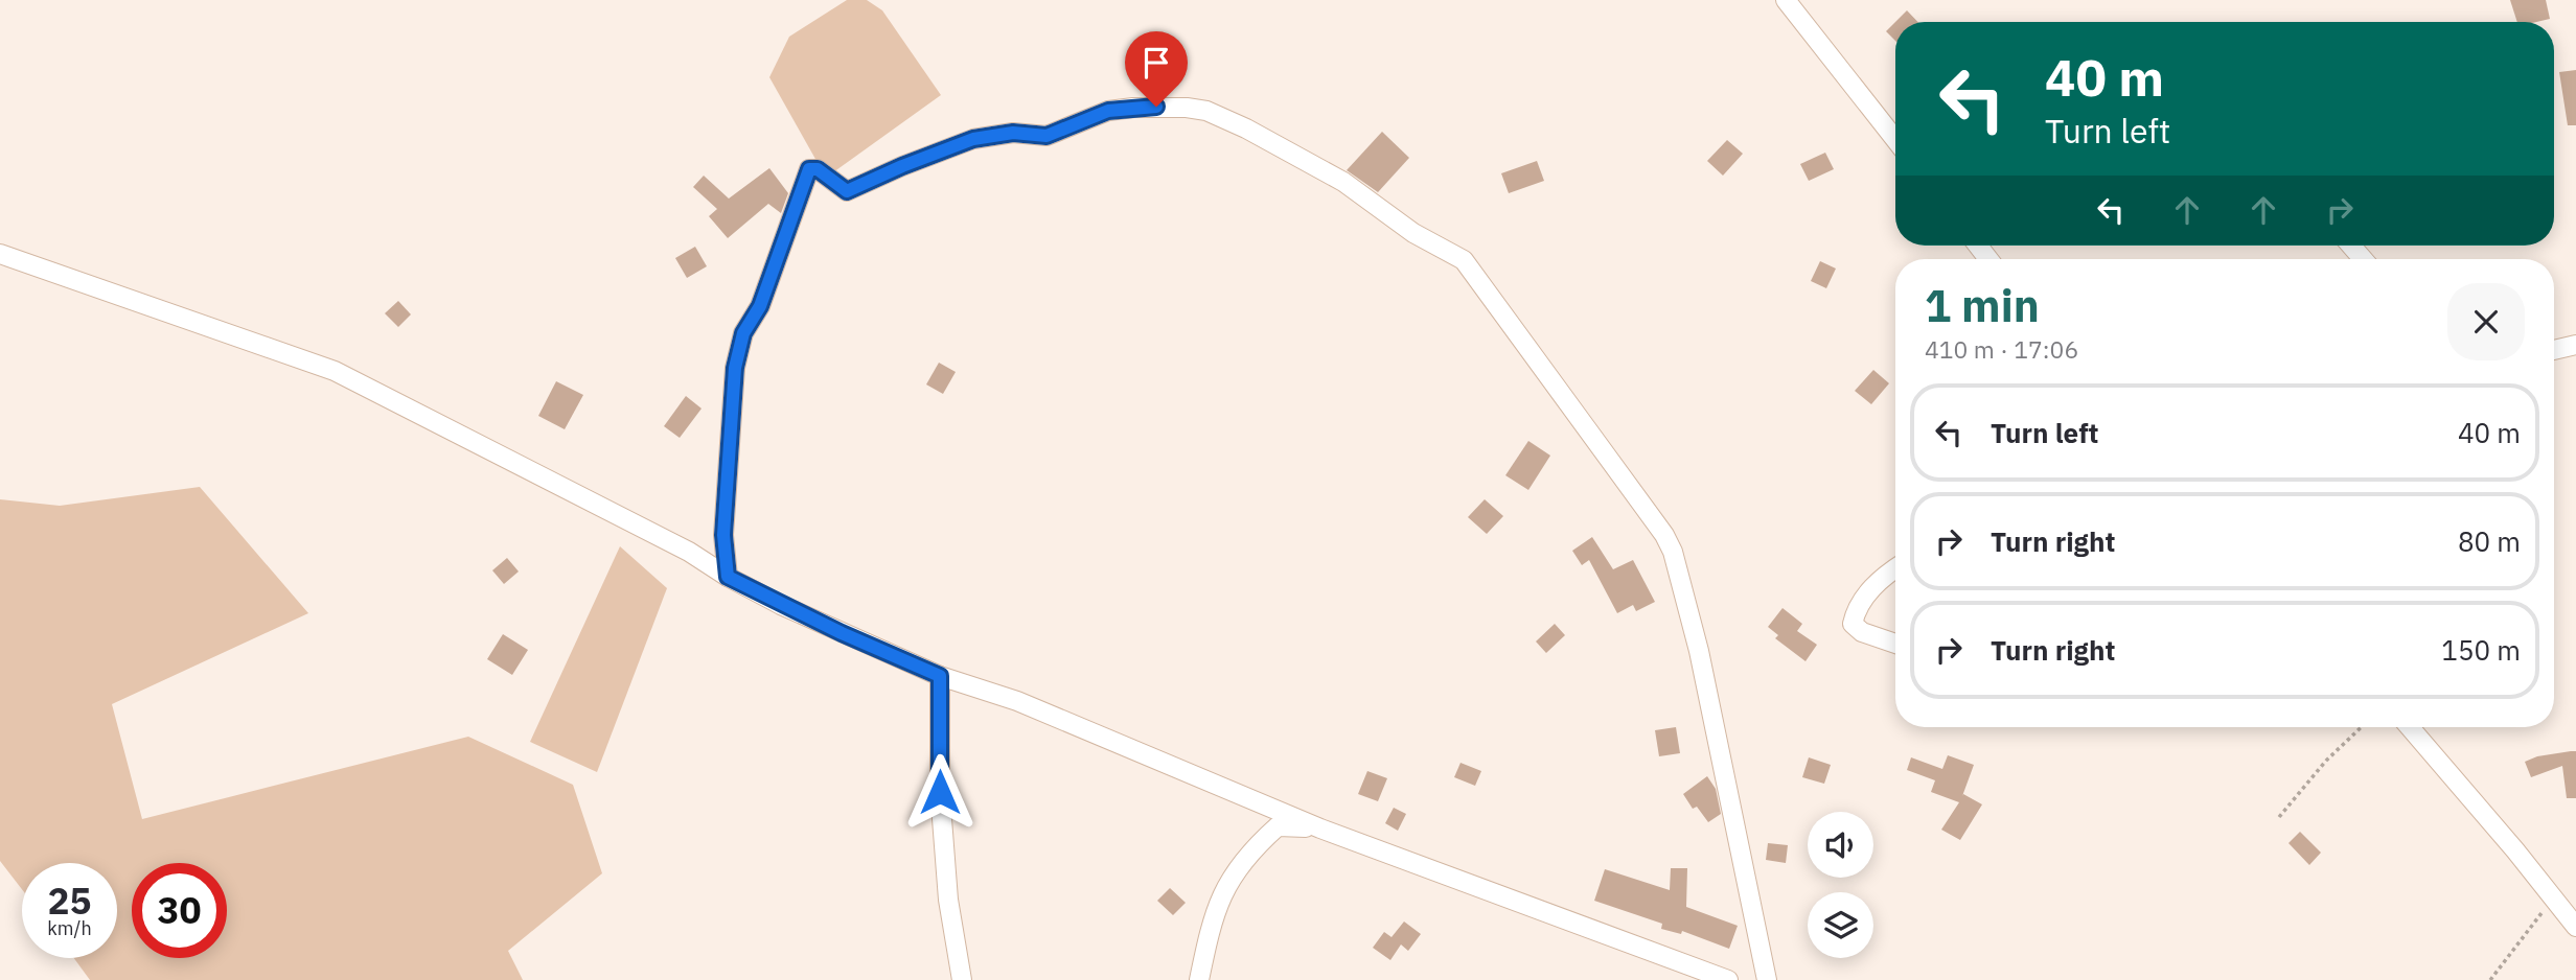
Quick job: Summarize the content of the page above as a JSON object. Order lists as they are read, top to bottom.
{
  "page": {
    "turn": ["40 m", "Turn left"],
    "heading": ["1 min", "410 m · 17:06"],
    "list": [
      {
        "name": "Turn left",
        "value": "40 m"
      },
      {
        "name": "Turn right",
        "value": "80 m"
      },
      {
        "name": "Turn right",
        "value": "150 m"
      }
    ],
    "speed": "25 km/h",
    "limit": "30"
  }
}
